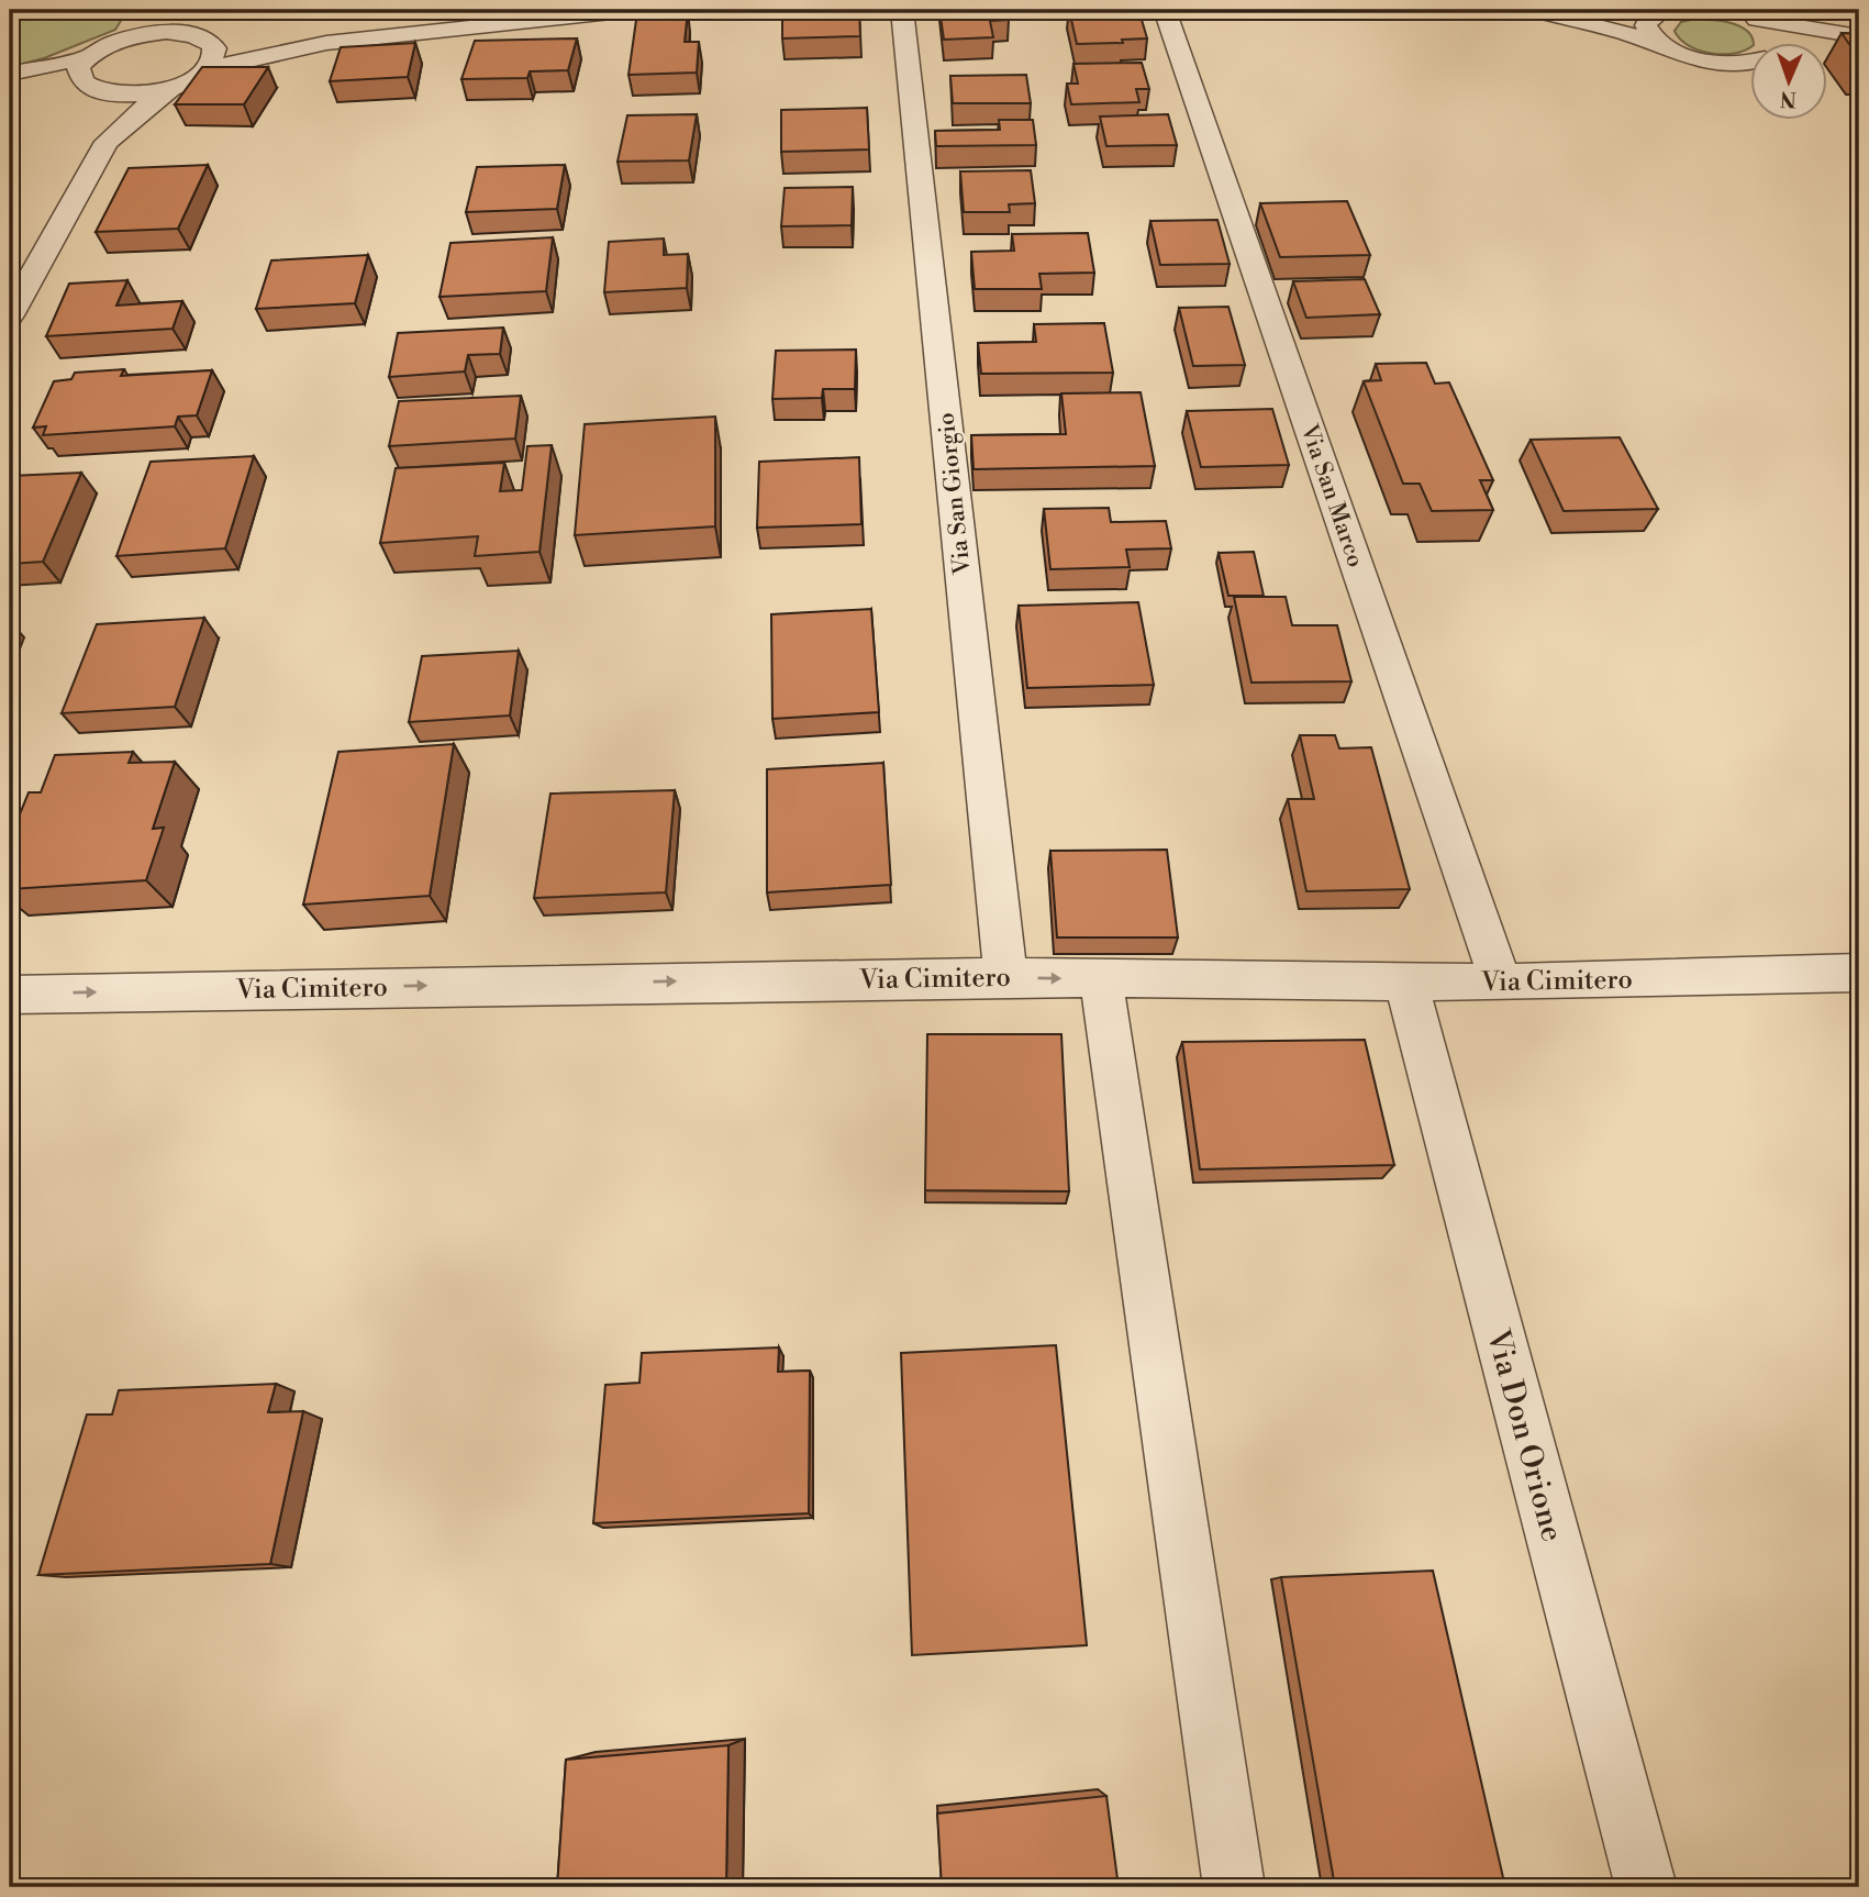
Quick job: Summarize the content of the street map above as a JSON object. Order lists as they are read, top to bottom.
{
  "streets": {
    "street": [
      "Via San Giorgio",
      "Via San Marco",
      "Via Cimitero",
      "Via Don Orione"
    ]
  },
  "crossings": [
    ["Via San Giorgio", "Via Cimitero"],
    ["Via San Marco", "Via Cimitero"],
    ["Via Cimitero", "Via Don Orione"]
  ],
  "one_way": ["Via Cimitero"],
  "north": "bottom"
}
